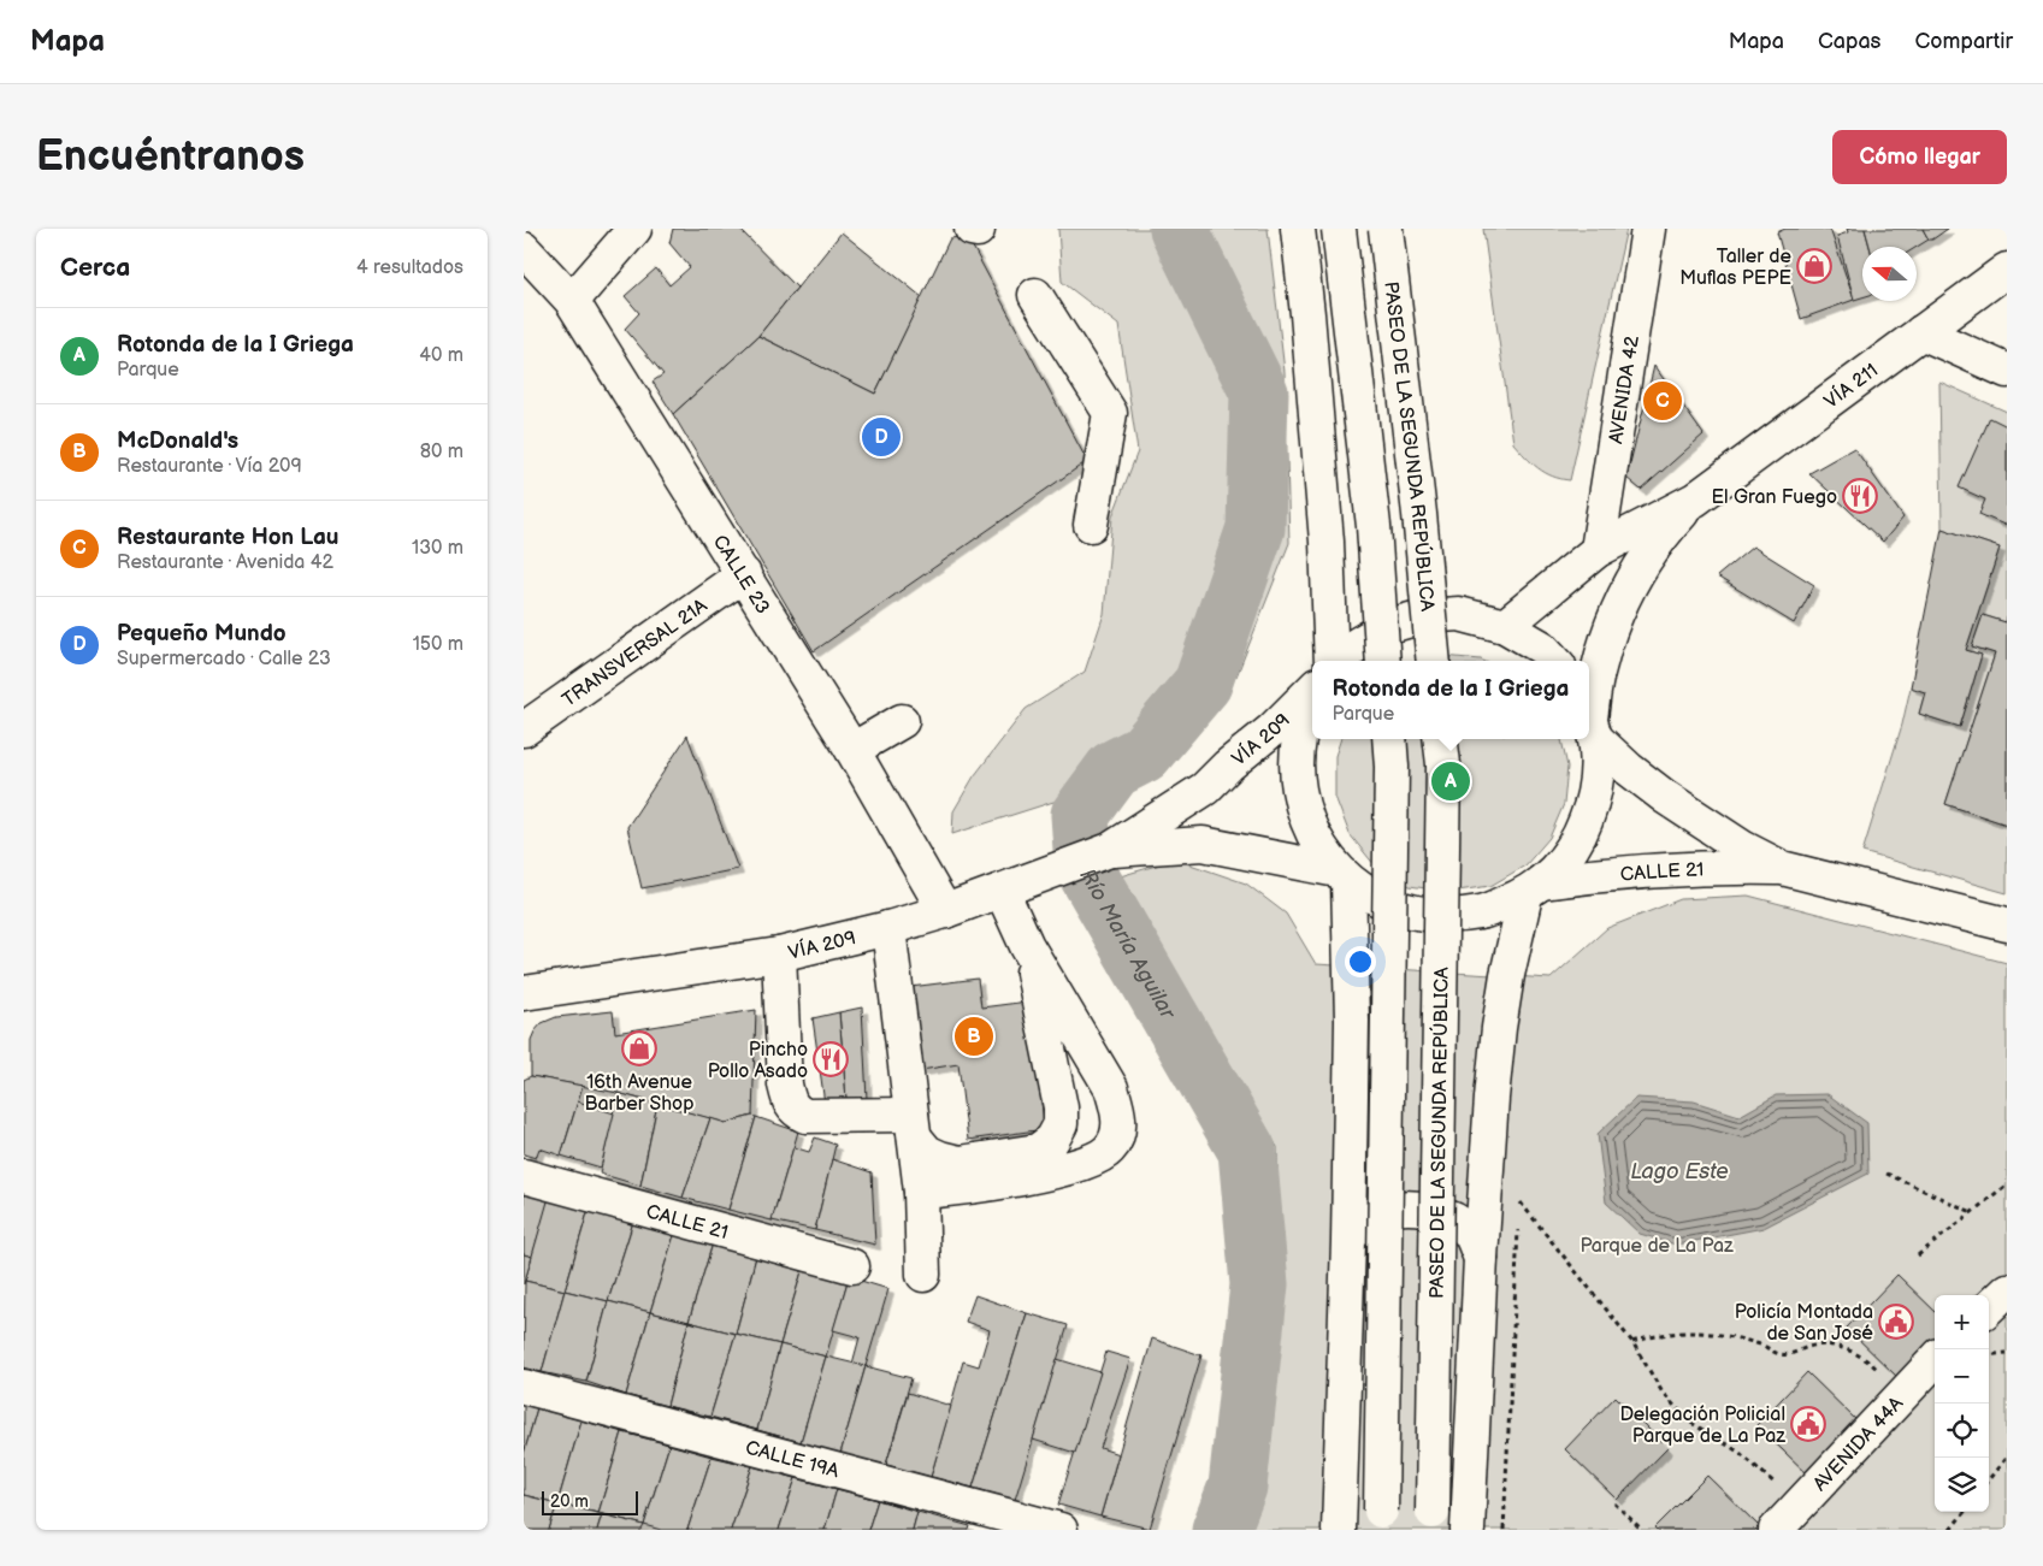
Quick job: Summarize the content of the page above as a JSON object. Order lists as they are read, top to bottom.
{
  "streets": {
    "main road": [
      "VÍA 211",
      "AVENIDA 42",
      "PASEO DE LA SEGUNDA REPÚBLICA",
      "CALLE 23",
      "TRANSVERSAL 21A",
      "VÍA 209",
      "CALLE 21",
      "AVENIDA 44A",
      "CALLE 19A"
    ]
  },
  "crossings": [
    ["VÍA 211", "AVENIDA 42"],
    ["VÍA 211", "CALLE 21"],
    ["CALLE 23", "TRANSVERSAL 21A"],
    ["CALLE 23", "VÍA 209"],
    ["VÍA 209", "CALLE 21"]
  ],
  "water": ["Río María Aguilar", "Lago Este"],
  "parks": ["Parque de La Paz"],
  "places": {
    "shop": ["Taller de Muflas PEPE", "16th Avenue Barber Shop"],
    "restaurant": ["El Gran Fuego", "Pincho Pollo Asado"],
    "public building": ["Policía Montada de San José", "Delegación Policial Parque de La Paz"]
  },
  "scale_bar": "20 m",
  "north": "left",
  "page": {
    "header": "Mapa",
    "nav": ["Mapa", "Capas", "Compartir"],
    "buttons": "Cómo llegar",
    "title": "Encuéntranos",
    "heading": ["Cerca", "4 resultados"],
    "list": [
      {
        "mark": "A",
        "name": "Rotonda de la I Griega",
        "note": "Parque",
        "value": "40 m"
      },
      {
        "mark": "B",
        "name": "McDonald's",
        "note": "Restaurante · Vía 209",
        "value": "80 m"
      },
      {
        "mark": "C",
        "name": "Restaurante Hon Lau",
        "note": "Restaurante · Avenida 42",
        "value": "130 m"
      },
      {
        "mark": "D",
        "name": "Pequeño Mundo",
        "note": "Supermercado · Calle 23",
        "value": "150 m"
      }
    ],
    "pins": [
      "C",
      "D",
      "A",
      "B"
    ],
    "popup": ["Rotonda de la I Griega", "Parque"],
    "map_buttons": ["+", "−"],
    "scale": "20 m"
  }
}
